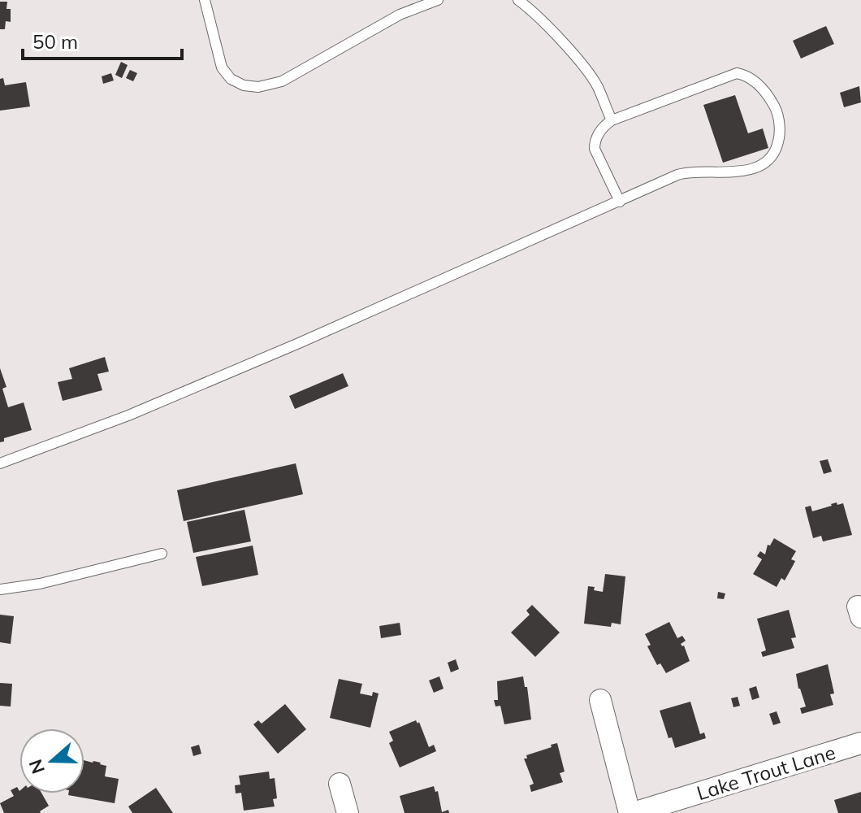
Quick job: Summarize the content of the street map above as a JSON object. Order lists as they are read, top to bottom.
{
  "streets": {
    "street": ["Lake Trout Lane"]
  },
  "scale_bar": "50 m",
  "north": "left"
}
